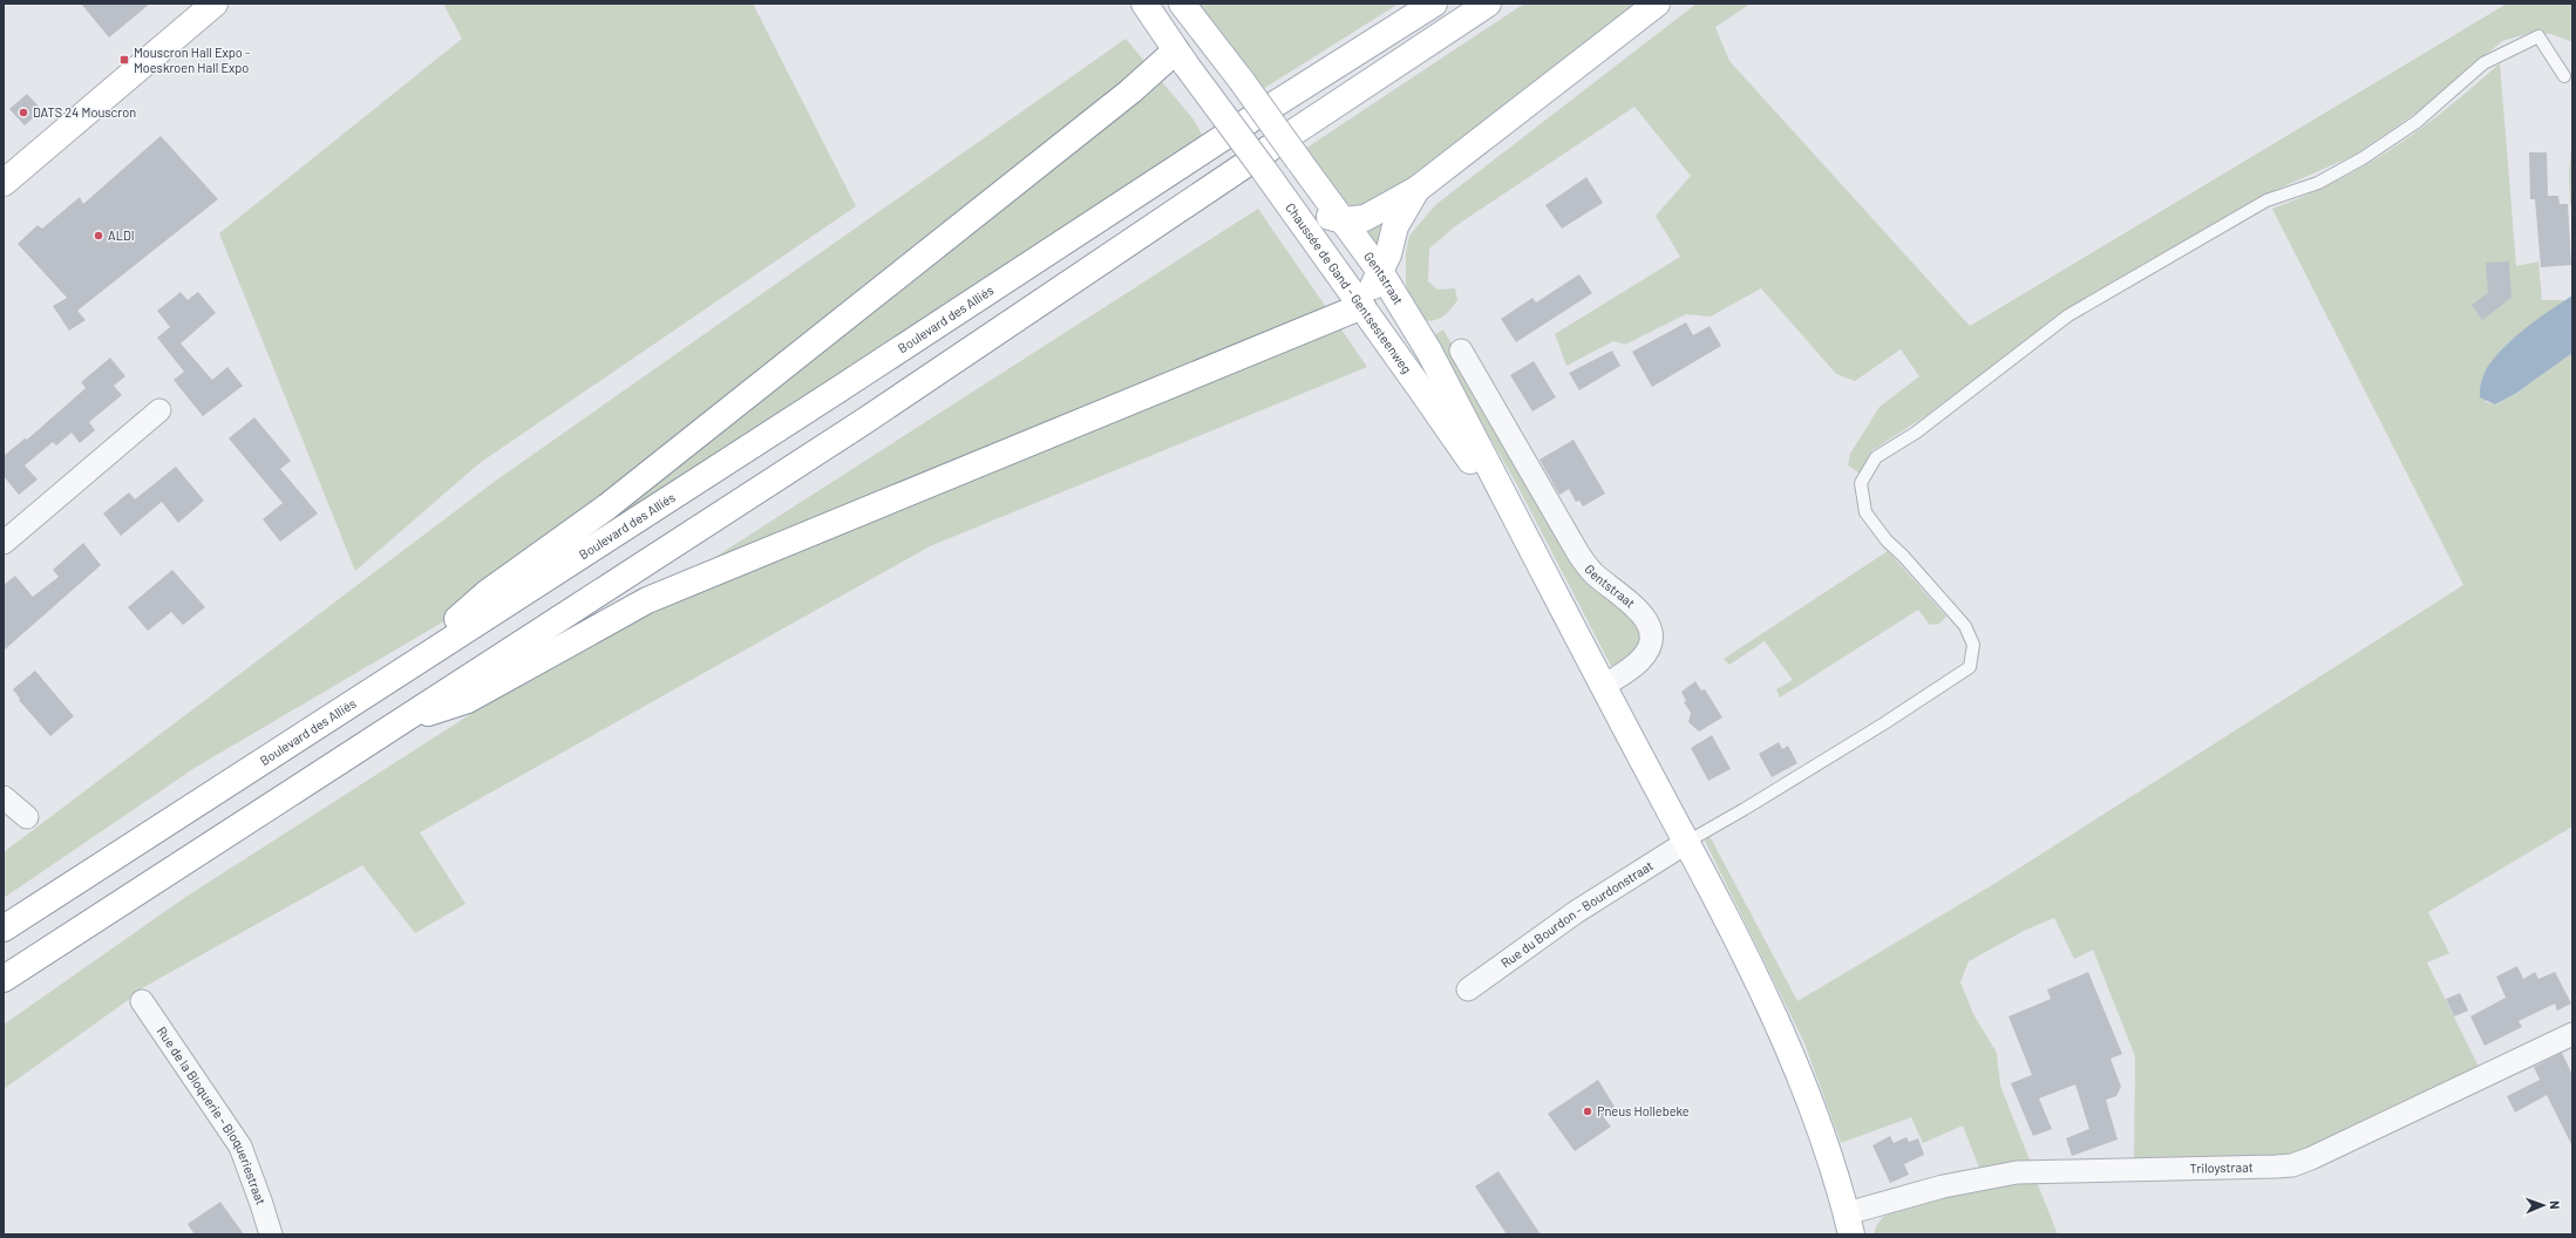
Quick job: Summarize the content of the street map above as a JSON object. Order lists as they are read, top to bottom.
{
  "streets": {
    "main road": ["Gentstraat", "Chaussée de Gand - Gentsesteenweg", "Boulevard des Alliés"],
    "street": ["Rue du Bourdon - Bourdonstraat", "Rue de la Bloquerie - Bloqueriestraat", "Triloystraat"]
  },
  "crossings": [
    ["Gentstraat", "Chaussée de Gand - Gentsesteenweg"]
  ],
  "places": {
    "transit": ["Mouscron Hall Expo - Moeskroen Hall Expo"],
    "other": ["DATS 24 Mouscron", "ALDI", "Pneus Hollebeke"]
  },
  "north": "right"
}
